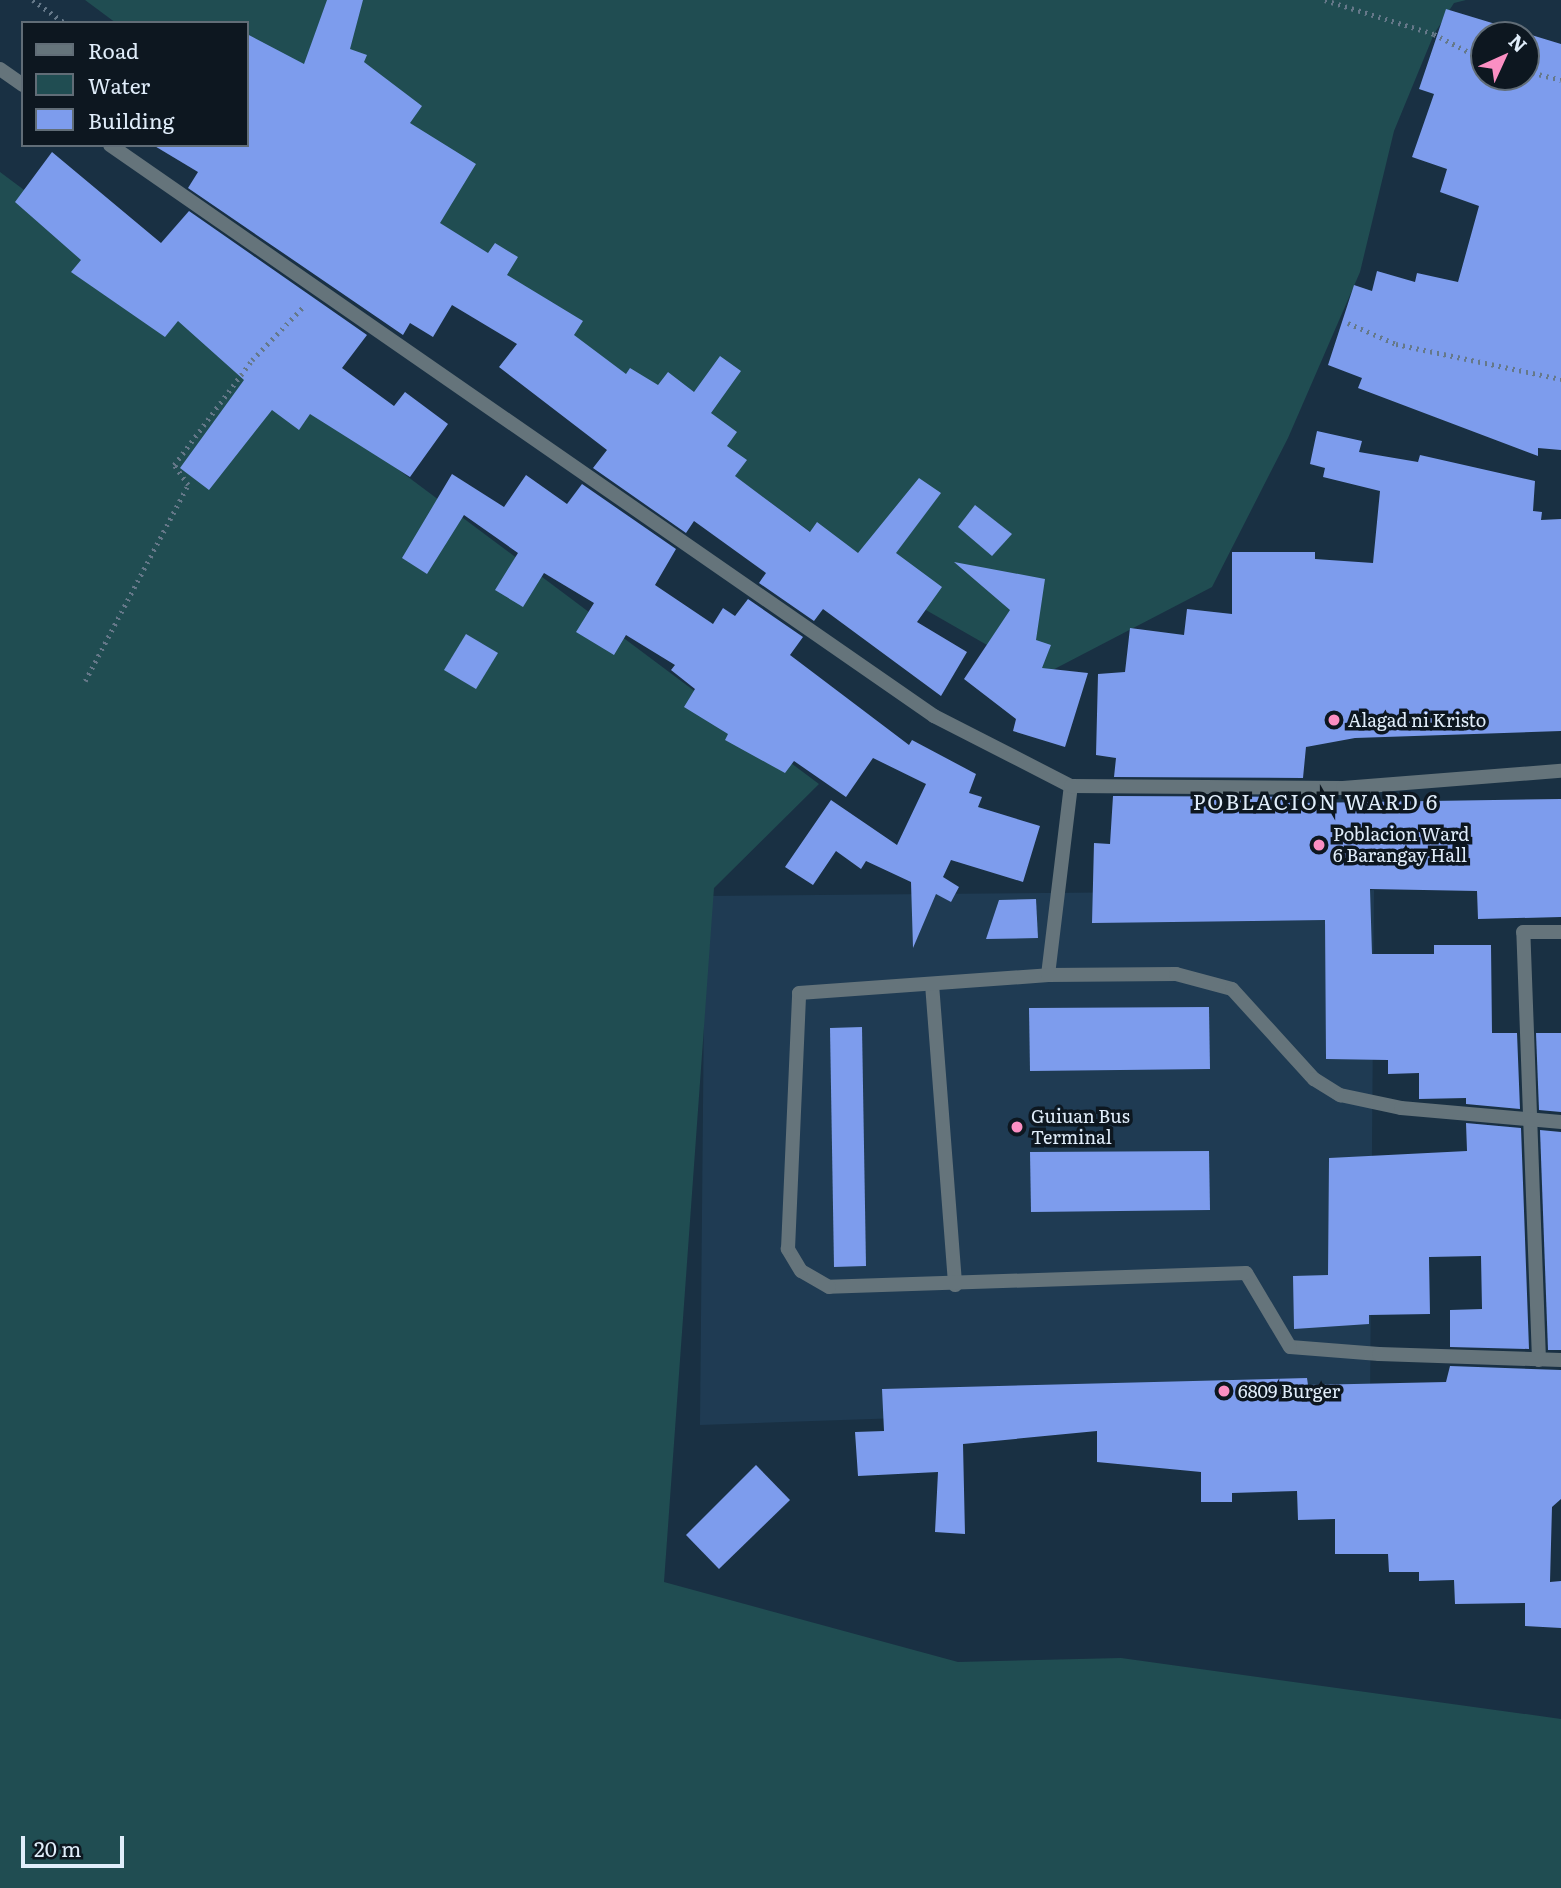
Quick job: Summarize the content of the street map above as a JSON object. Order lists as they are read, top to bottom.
{
  "districts": ["POBLACION WARD 6"],
  "places": [
    "Alagad ni Kristo",
    "Poblacion Ward 6 Barangay Hall",
    "Guiuan Bus Terminal",
    "6809 Burger"
  ],
  "legend": ["Road", "Water", "Building"],
  "scale_bar": "20 m",
  "north": "top right"
}
